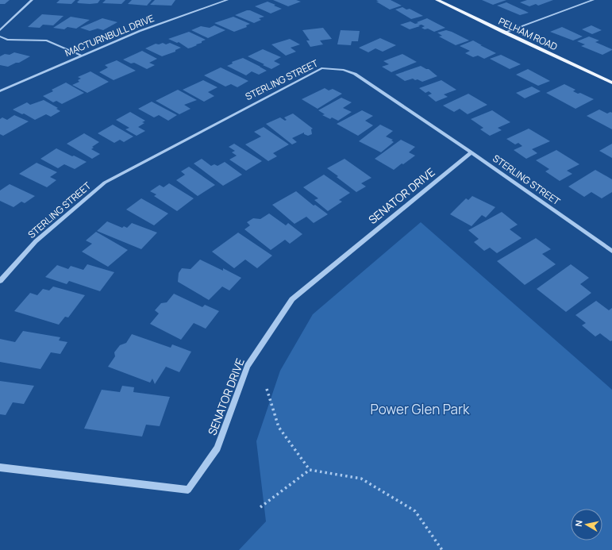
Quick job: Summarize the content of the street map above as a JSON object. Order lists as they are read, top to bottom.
{
  "streets": {
    "main road": ["PELHAM ROAD"],
    "street": ["MACTURNBULL DRIVE", "STERLING STREET", "SENATOR DRIVE"]
  },
  "crossings": [
    ["STERLING STREET", "SENATOR DRIVE"]
  ],
  "parks": ["Power Glen Park"],
  "north": "left"
}
